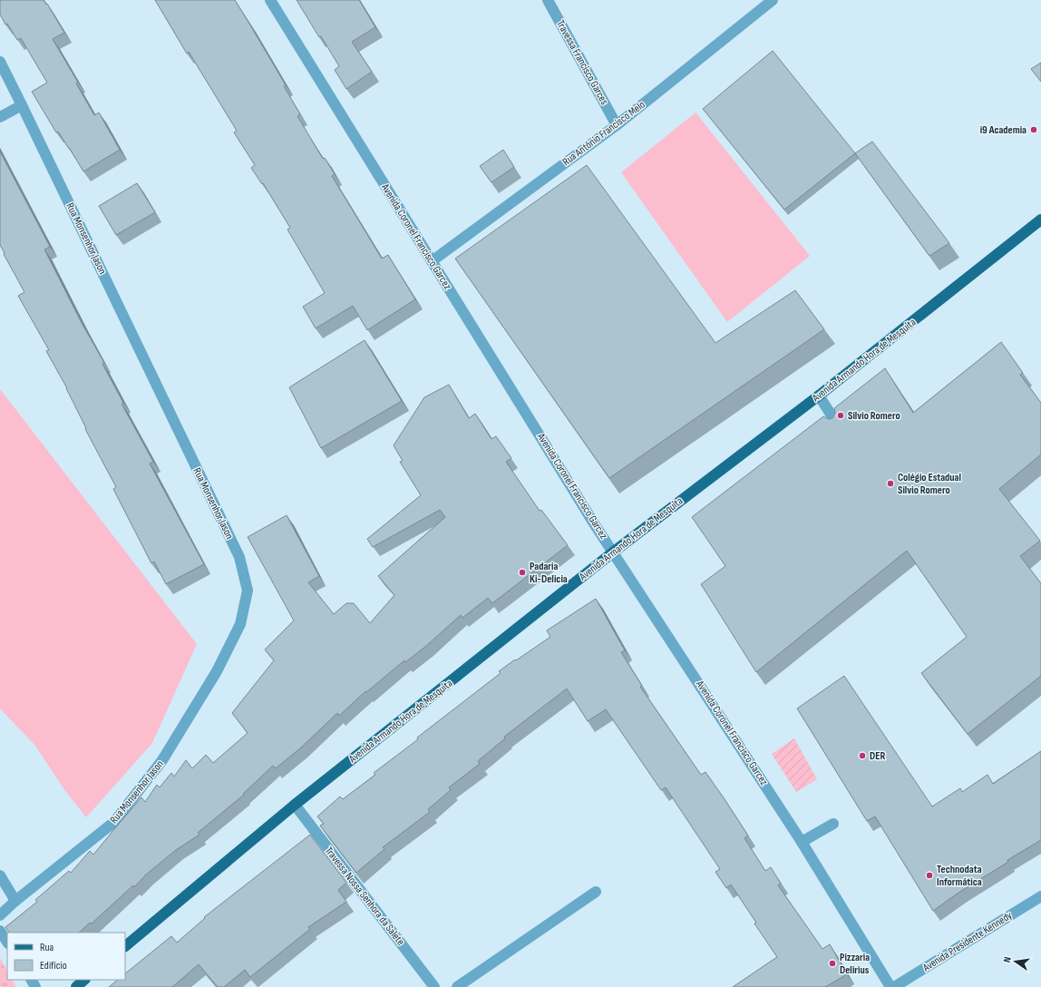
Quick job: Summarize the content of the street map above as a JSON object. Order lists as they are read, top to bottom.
{
  "streets": {
    "main road": ["Avenida Armando Hora de Mesquita"],
    "street": [
      "Travessa Francisco Garces",
      "Rua Antônio Francisco Melo",
      "Avenida Coronel Francisco Garcez",
      "Rua Monsenhor Jason",
      "Travessa Nossa Senhora da Salete",
      "Avenida Presidente Kennedy"
    ]
  },
  "crossings": [
    ["Travessa Francisco Garces", "Rua Antônio Francisco Melo"],
    ["Rua Antônio Francisco Melo", "Avenida Coronel Francisco Garcez"],
    ["Avenida Coronel Francisco Garcez", "Avenida Armando Hora de Mesquita"],
    ["Avenida Armando Hora de Mesquita", "Travessa Nossa Senhora da Salete"]
  ],
  "places": [
    "i9 Academia",
    "Silvio Romero",
    "Colégio Estadual Silvio Romero",
    "Padaria Ki-Delicia",
    "DER",
    "Technodata Informática",
    "Pizzaria Delirius"
  ],
  "legend": ["Rua", "Edifício"],
  "north": "left"
}
